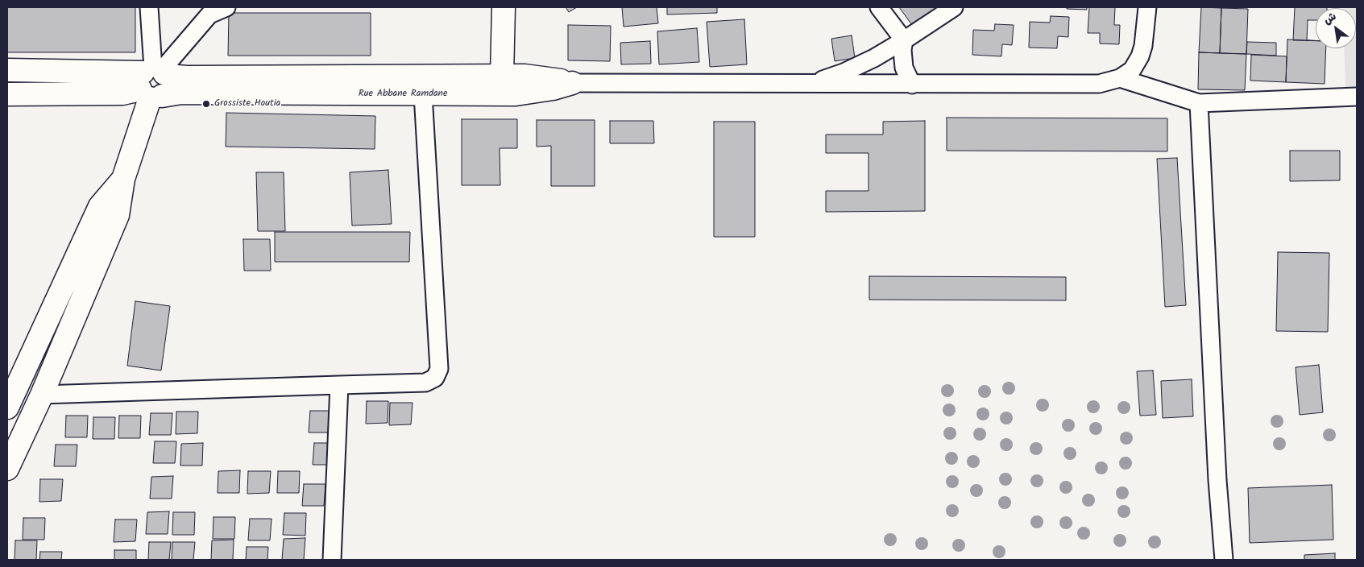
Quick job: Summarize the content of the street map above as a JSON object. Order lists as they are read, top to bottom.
{
  "streets": {
    "street": ["Rue Abbane Ramdane"]
  },
  "places": ["Grossiste Houtia"],
  "north": "top left"
}
